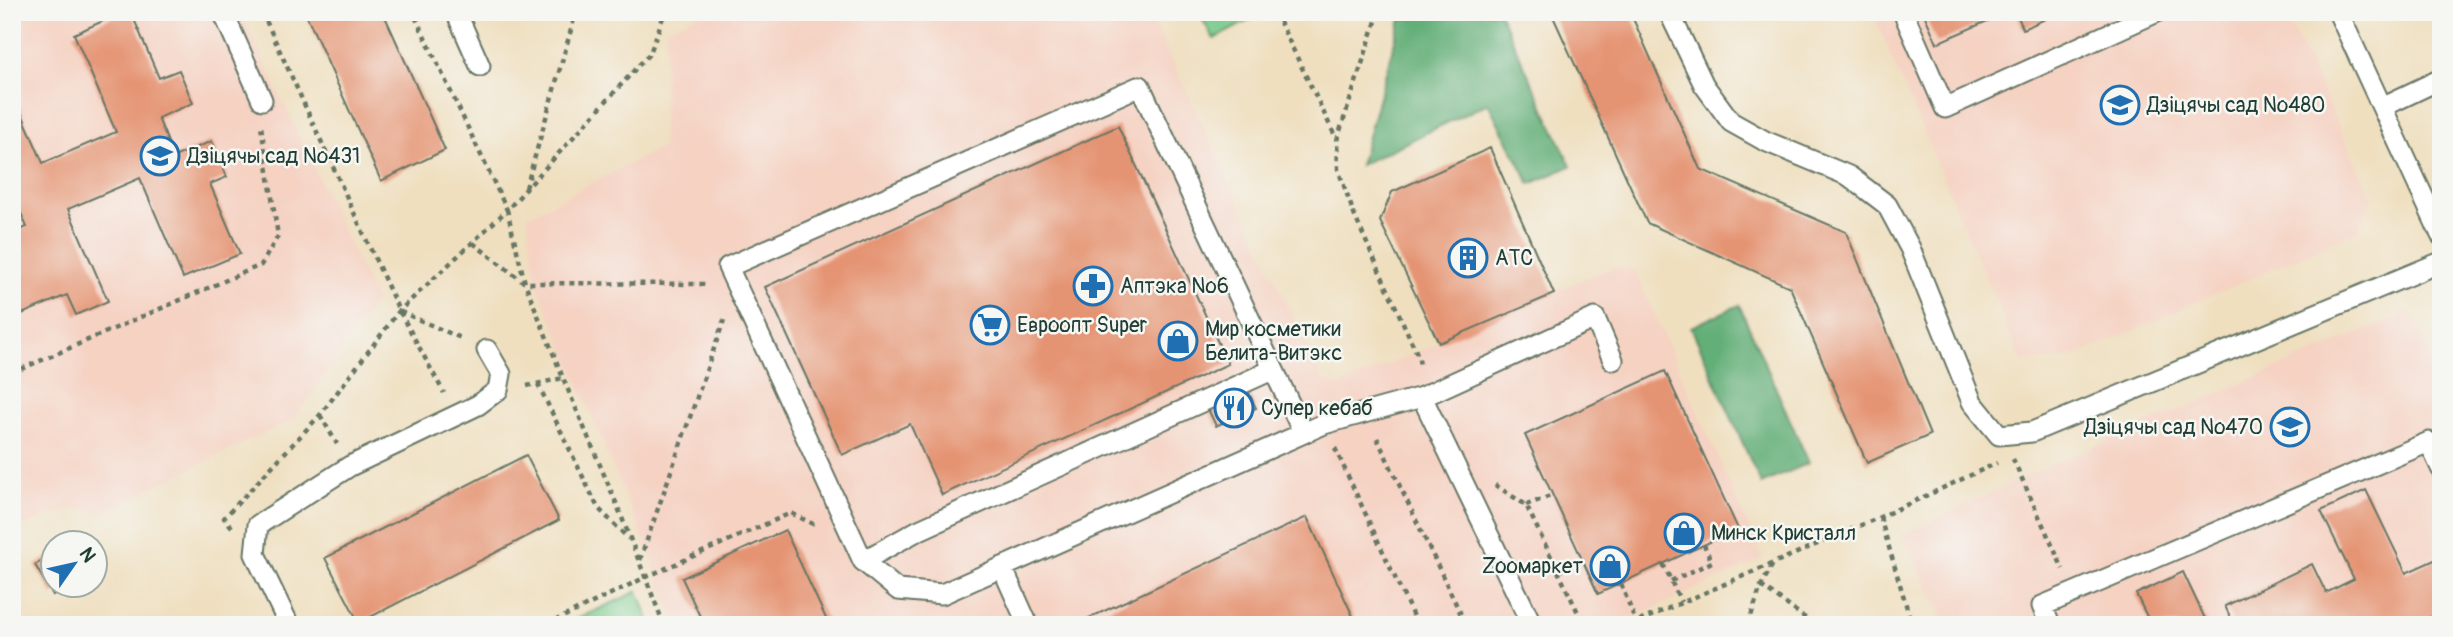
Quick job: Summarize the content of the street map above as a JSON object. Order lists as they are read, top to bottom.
{
  "places": {
    "school or university": ["Дзіцячы сад №480", "Дзіцячы сад №431", "Дзіцячы сад №470"],
    "building": ["АТС"],
    "pharmacy": ["Аптэка №6"],
    "supermarket": ["Евроопт Super"],
    "shop": ["Мир косметики Белита-Витэкс", "Минск Кристалл", "Zooмаркет"],
    "restaurant": ["Супер кебаб"]
  },
  "north": "top right"
}
